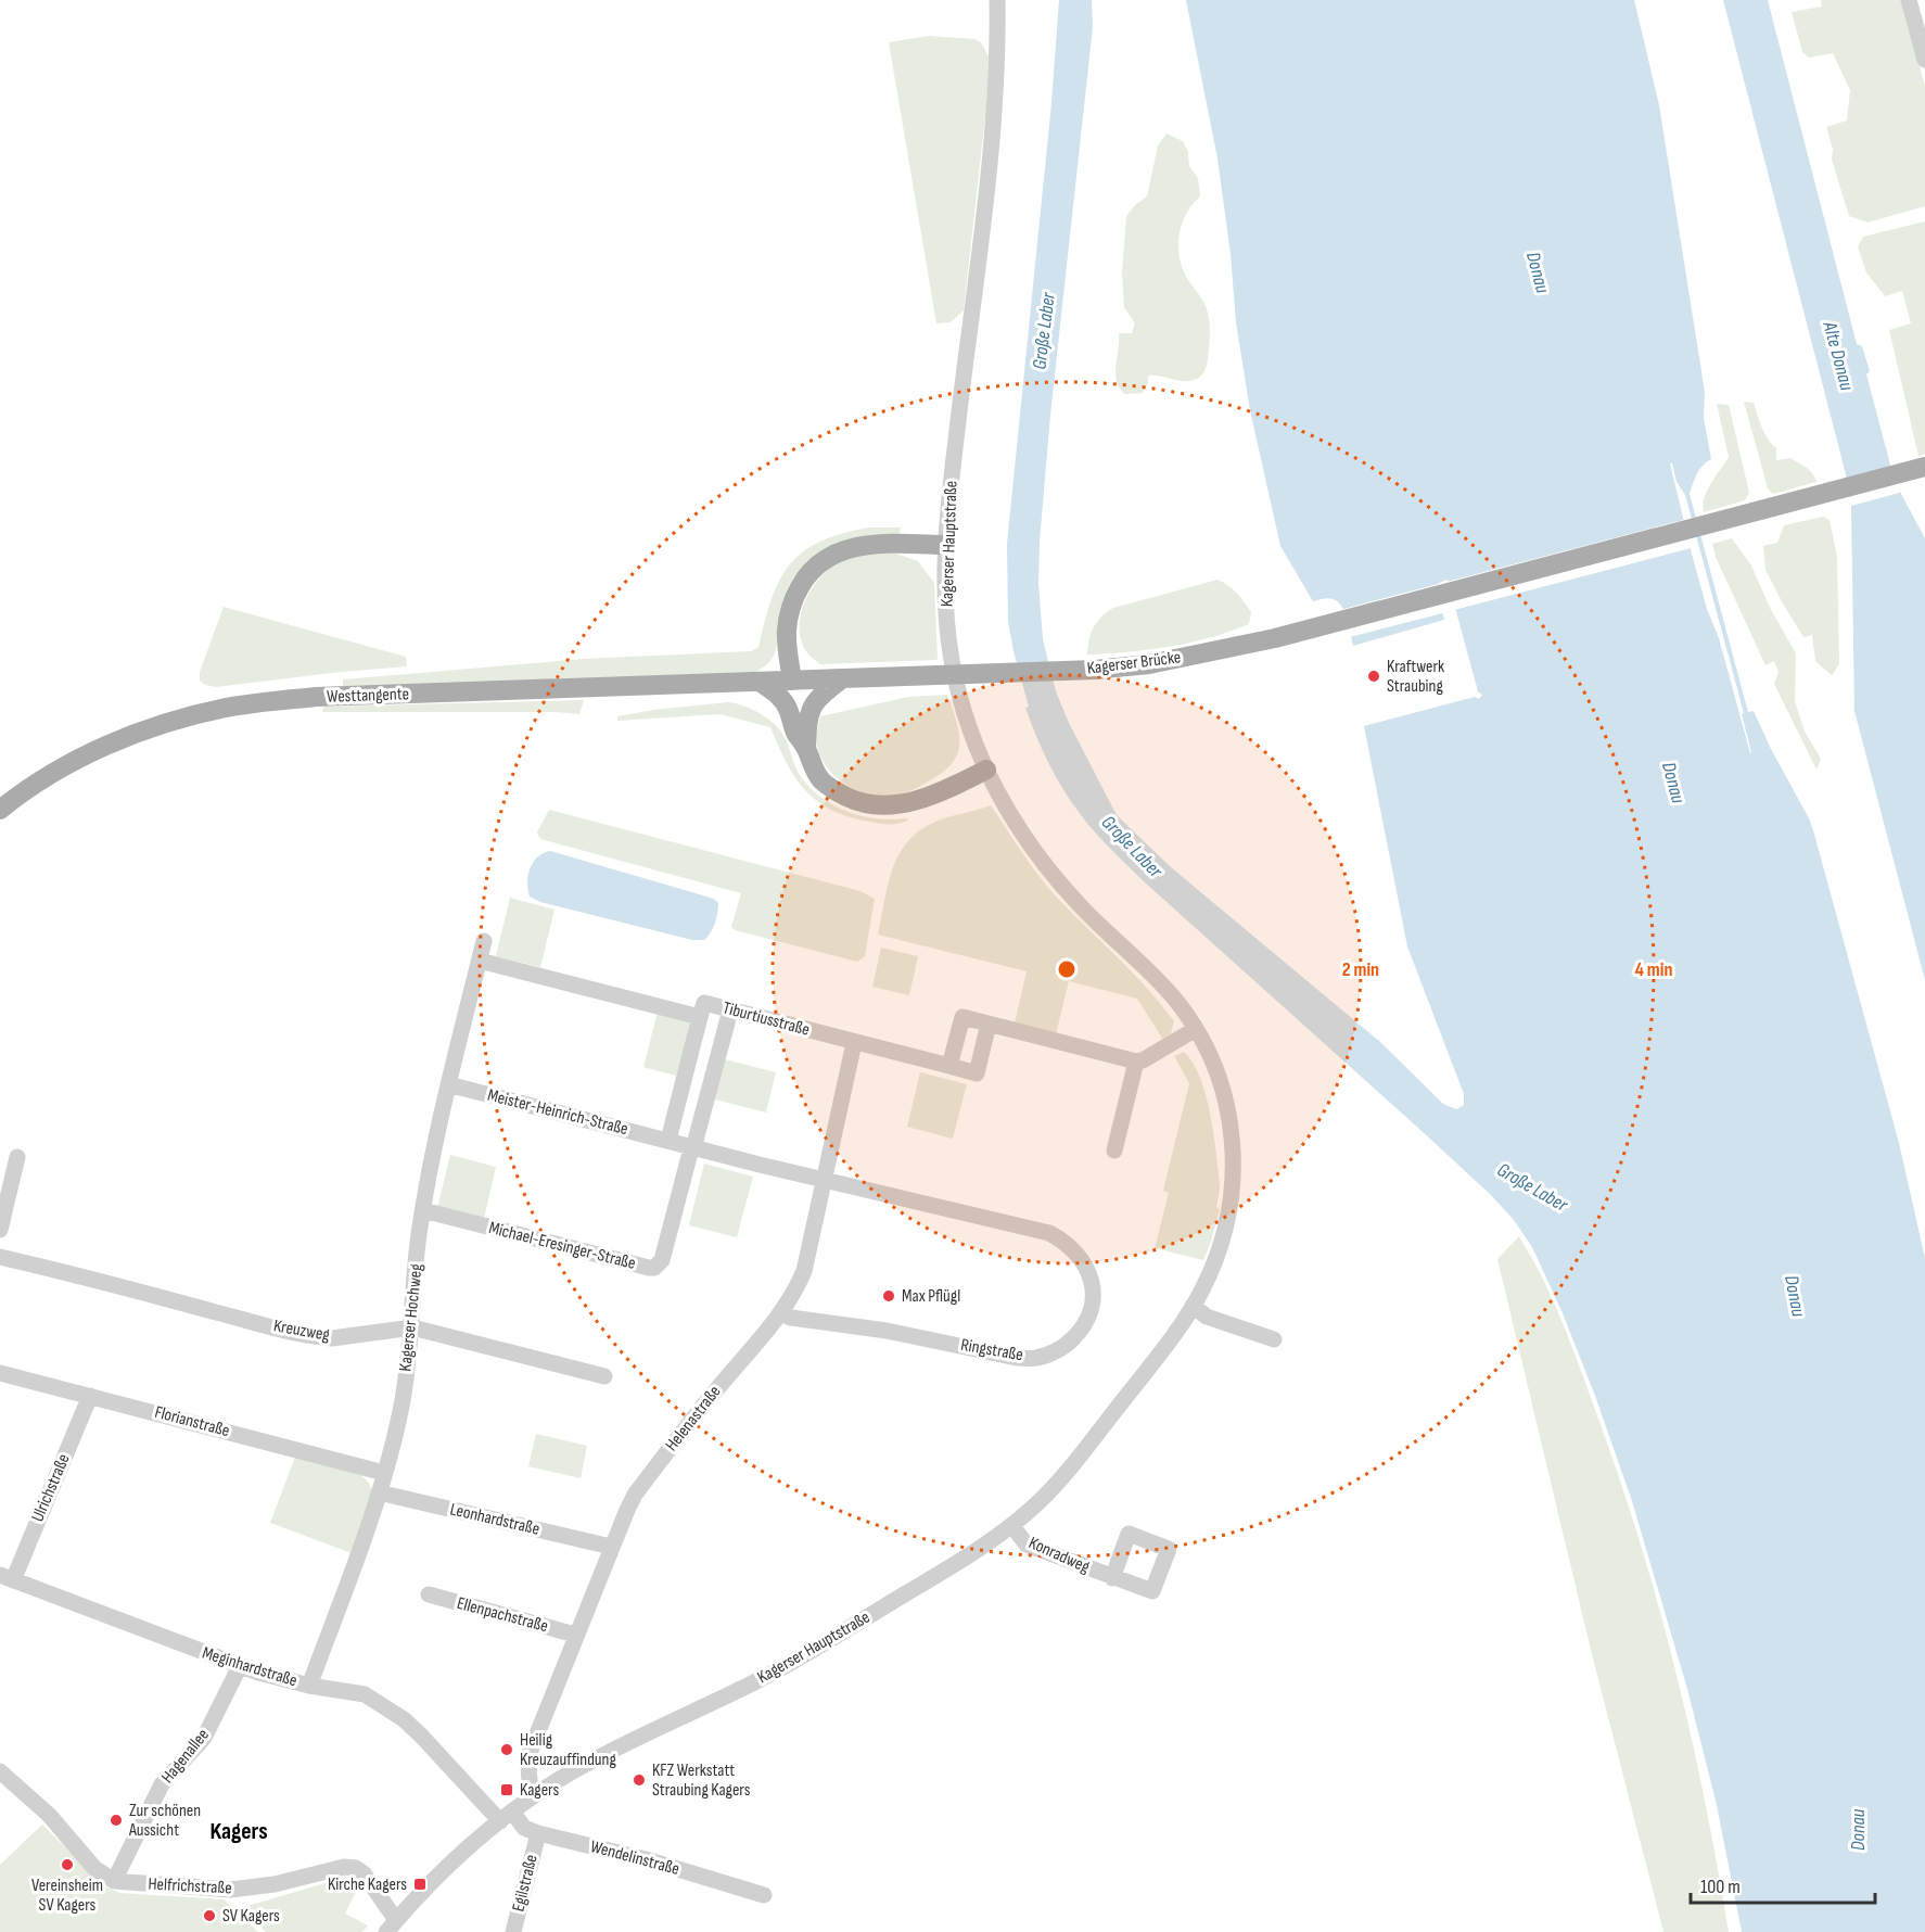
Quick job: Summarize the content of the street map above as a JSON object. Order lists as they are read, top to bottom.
{
  "streets": {
    "main road": ["Kagerser Brücke", "Westtangente"],
    "street": [
      "Kagerser Hauptstraße",
      "Tiburtiusstraße",
      "Meister-Heinrich-Straße",
      "Michael-Eresinger-Straße",
      "Kagerser Hochweg",
      "Kreuzweg",
      "Ringstraße",
      "Helenastraße",
      "Florianstraße",
      "Ulrichstraße",
      "Leonhardstraße",
      "Konradweg",
      "Ellenpachstraße",
      "Meginhardstraße",
      "Hagenallee",
      "Wendelinstraße",
      "Egilstraße",
      "Helfrichstraße"
    ]
  },
  "crossings": [
    ["Kagerser Hauptstraße", "Helenastraße"],
    ["Kagerser Hauptstraße", "Konradweg"],
    ["Kagerser Hauptstraße", "Meginhardstraße"],
    ["Kagerser Hauptstraße", "Wendelinstraße"],
    ["Kagerser Hauptstraße", "Helfrichstraße"],
    ["Kagerser Brücke", "Westtangente"],
    ["Tiburtiusstraße", "Kagerser Hochweg"],
    ["Tiburtiusstraße", "Helenastraße"],
    ["Meister-Heinrich-Straße", "Michael-Eresinger-Straße"],
    ["Meister-Heinrich-Straße", "Kagerser Hochweg"],
    ["Meister-Heinrich-Straße", "Ringstraße"],
    ["Meister-Heinrich-Straße", "Helenastraße"],
    ["Michael-Eresinger-Straße", "Kagerser Hochweg"],
    ["Kagerser Hochweg", "Kreuzweg"],
    ["Kagerser Hochweg", "Florianstraße"],
    ["Kagerser Hochweg", "Leonhardstraße"],
    ["Kagerser Hochweg", "Meginhardstraße"],
    ["Ringstraße", "Helenastraße"],
    ["Helenastraße", "Leonhardstraße"],
    ["Helenastraße", "Ellenpachstraße"],
    ["Florianstraße", "Ulrichstraße"],
    ["Ulrichstraße", "Meginhardstraße"],
    ["Meginhardstraße", "Hagenallee"],
    ["Meginhardstraße", "Wendelinstraße"],
    ["Hagenallee", "Helfrichstraße"],
    ["Wendelinstraße", "Egilstraße"]
  ],
  "districts": ["Kagers"],
  "water": ["Donau", "Große Laber", "Alte Donau"],
  "places": {
    "other": [
      "Kraftwerk Straubing",
      "Max Pflügl",
      "Heilig Kreuzauffindung",
      "KFZ Werkstatt Straubing Kagers",
      "Zur schönen Aussicht",
      "Vereinsheim SV Kagers",
      "SV Kagers"
    ],
    "transit": ["Kagers", "Kirche Kagers"]
  },
  "scale_bar": "100 m",
  "rings": ["2 min", "4 min"]
}
